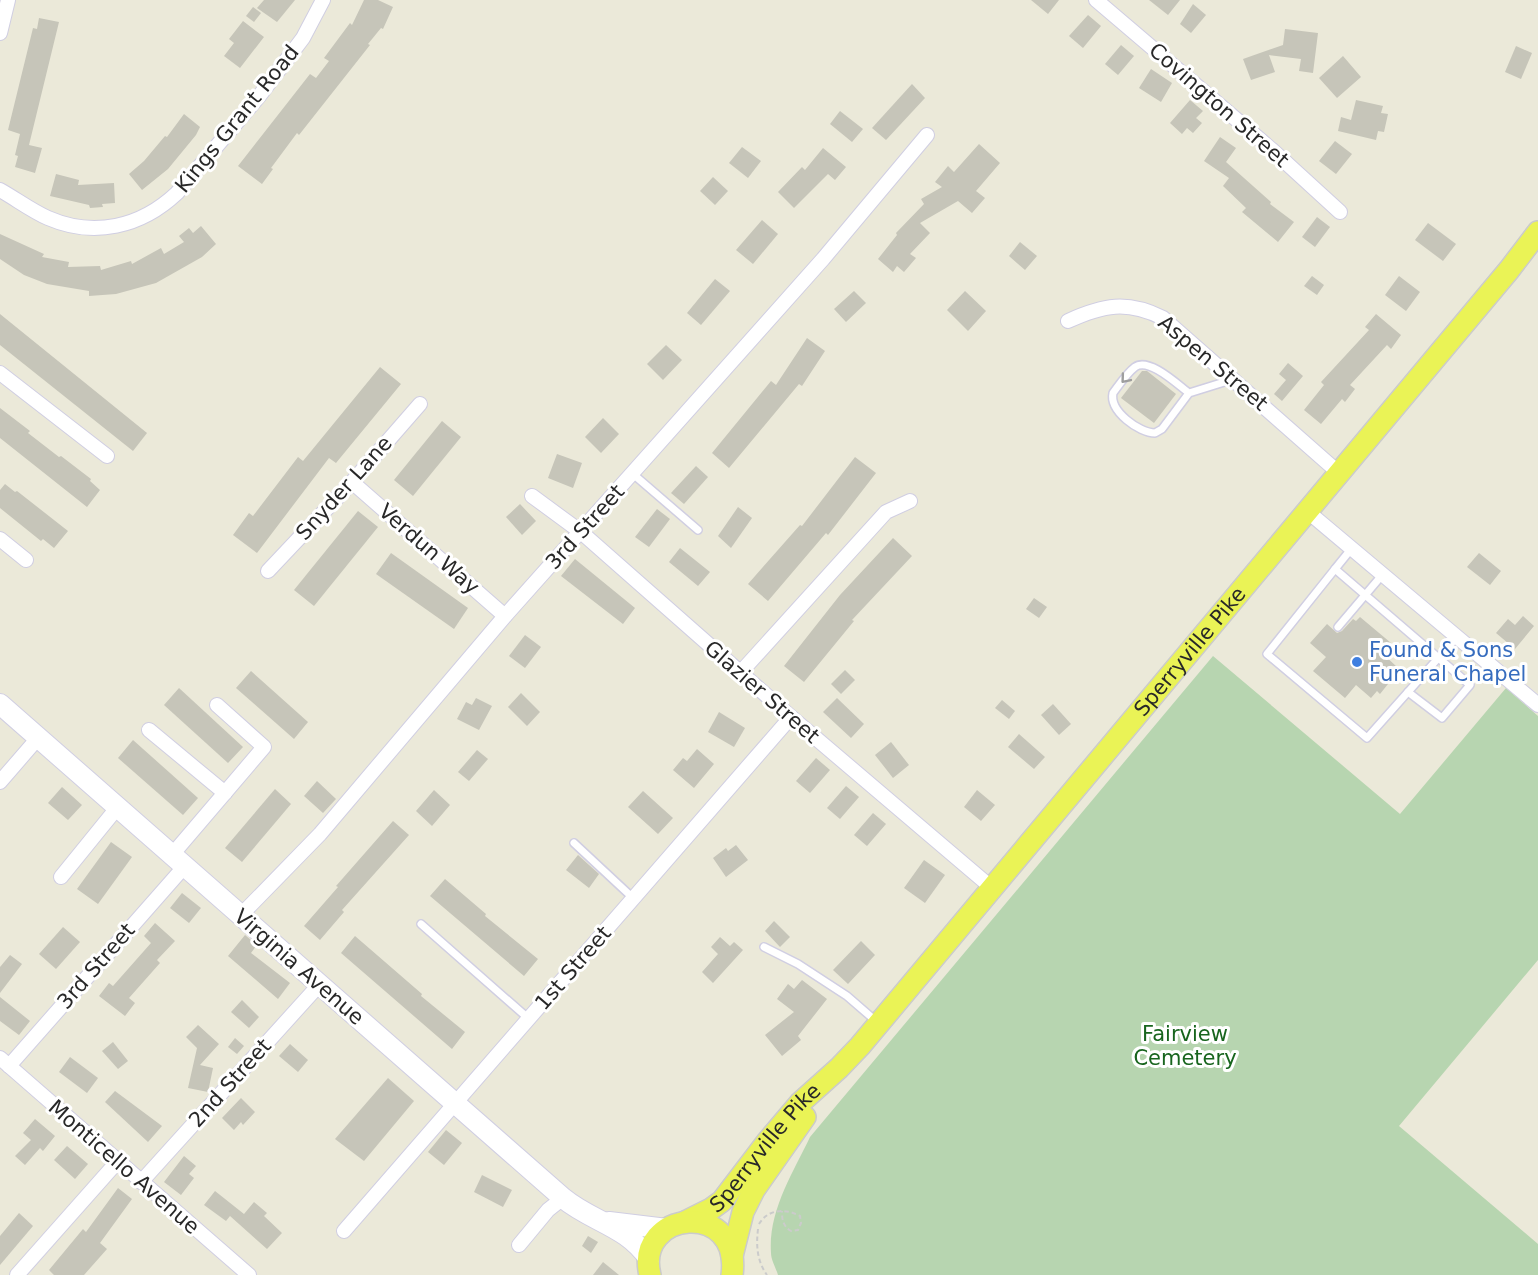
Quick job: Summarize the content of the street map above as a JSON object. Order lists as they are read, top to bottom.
{
  "streets": {
    "main road": ["Sperryville Pike"],
    "street": [
      "Covington Street",
      "Kings Grant Road",
      "Aspen Street",
      "Snyder Lane",
      "3rd Street",
      "Verdun Way",
      "Glazier Street",
      "Virginia Avenue",
      "1st Street",
      "2nd Street",
      "Monticello Avenue"
    ]
  },
  "crossings": [
    ["Aspen Street", "Sperryville Pike"],
    ["Snyder Lane", "Verdun Way"],
    ["3rd Street", "Verdun Way"],
    ["3rd Street", "Glazier Street"],
    ["3rd Street", "Virginia Avenue"],
    ["3rd Street", "Monticello Avenue"],
    ["Sperryville Pike", "Glazier Street"],
    ["Sperryville Pike", "Virginia Avenue"],
    ["Glazier Street", "1st Street"],
    ["Virginia Avenue", "1st Street"],
    ["Virginia Avenue", "2nd Street"],
    ["2nd Street", "Monticello Avenue"]
  ],
  "parks": ["Fairview Cemetery"],
  "places": ["Found & Sons Funeral Chapel"]
}
